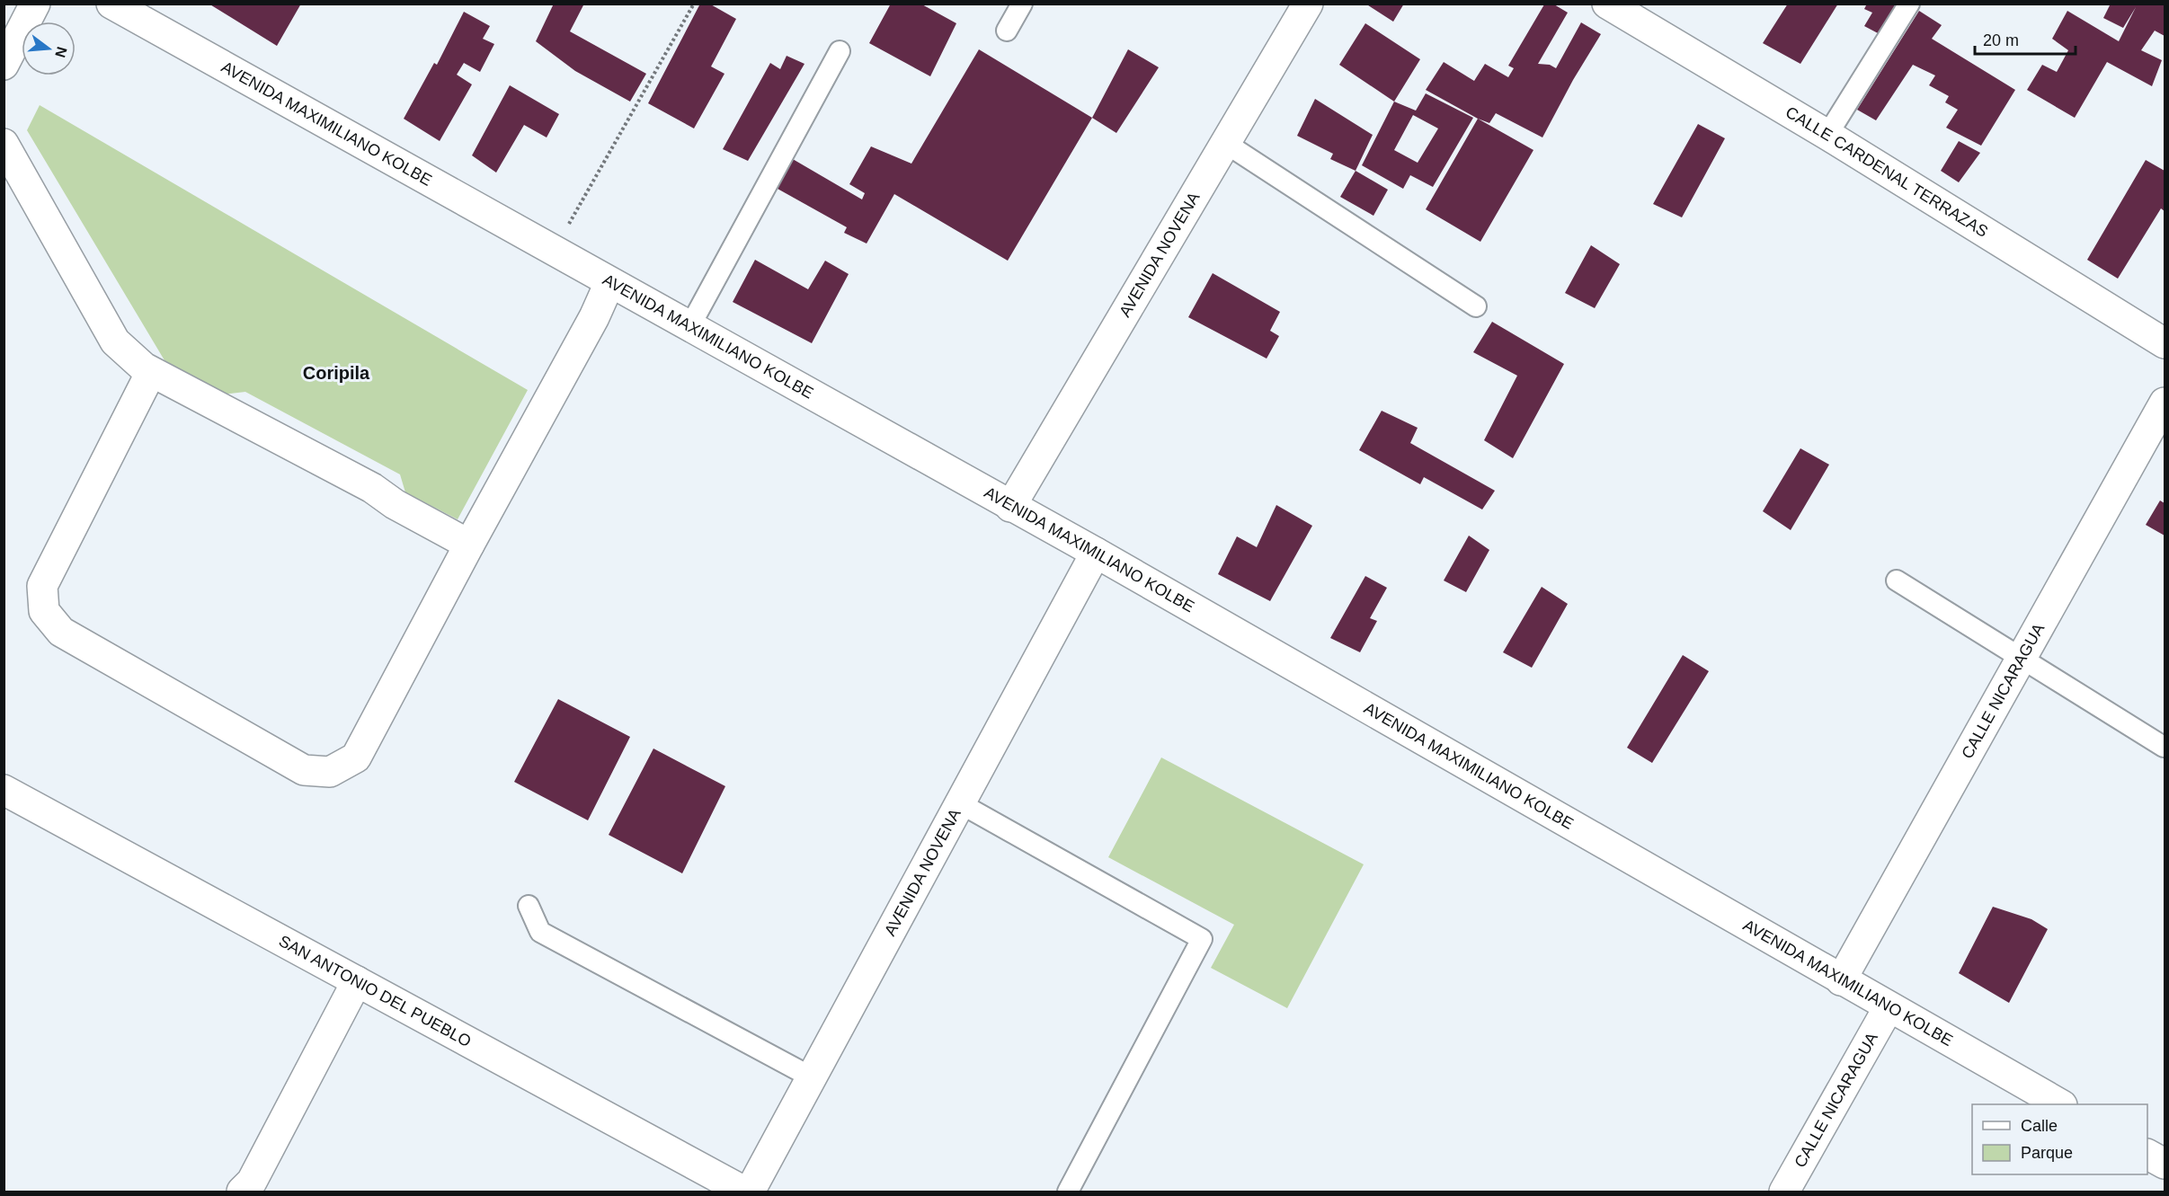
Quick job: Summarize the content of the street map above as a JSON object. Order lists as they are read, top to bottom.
{
  "streets": {
    "street": [
      "AVENIDA MAXIMILIANO KOLBE",
      "CALLE CARDENAL TERRAZAS",
      "AVENIDA NOVENA",
      "CALLE NICARAGUA",
      "SAN ANTONIO DEL PUEBLO"
    ]
  },
  "crossings": [
    ["AVENIDA MAXIMILIANO KOLBE", "AVENIDA NOVENA"],
    ["AVENIDA MAXIMILIANO KOLBE", "CALLE NICARAGUA"]
  ],
  "districts": ["Coripila"],
  "legend": ["Calle", "Parque"],
  "scale_bar": "20 m",
  "north": "right"
}
